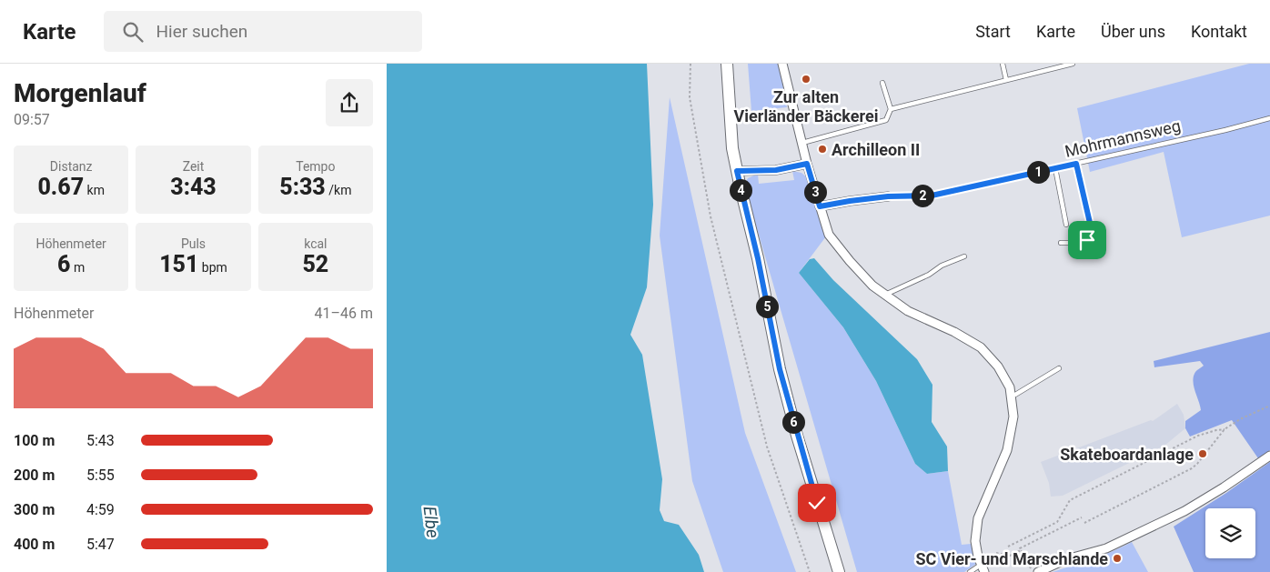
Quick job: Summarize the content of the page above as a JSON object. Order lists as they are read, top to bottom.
{
  "streets": {
    "street": ["Mohrmannsweg"]
  },
  "water": ["Elbe"],
  "places": [
    "Zur alten Vierländer Bäckerei",
    "Archilleon II",
    "Skateboardanlage",
    "SC Vier- und Marschlande"
  ],
  "page": {
    "header": "Karte",
    "search": "Hier suchen",
    "nav": [
      "Start",
      "Karte",
      "Über uns",
      "Kontakt"
    ],
    "heading": ["Morgenlauf", "09:57"],
    "stats": [
      ["Distanz", "0.67 km"],
      ["Zeit", "3:43"],
      ["Tempo", "5:33 /km"],
      ["Höhenmeter", "6 m"],
      ["Puls", "151 bpm"],
      ["kcal", "52"]
    ],
    "pins": [
      "1",
      "4",
      "3",
      "2",
      "5",
      "6"
    ],
    "chart": ["Höhenmeter", "41–46 m"],
    "list": [
      {
        "name": "100 m",
        "note": "5:43"
      },
      {
        "name": "200 m",
        "note": "5:55"
      },
      {
        "name": "300 m",
        "note": "4:59"
      },
      {
        "name": "400 m",
        "note": "5:47"
      }
    ]
  }
}
